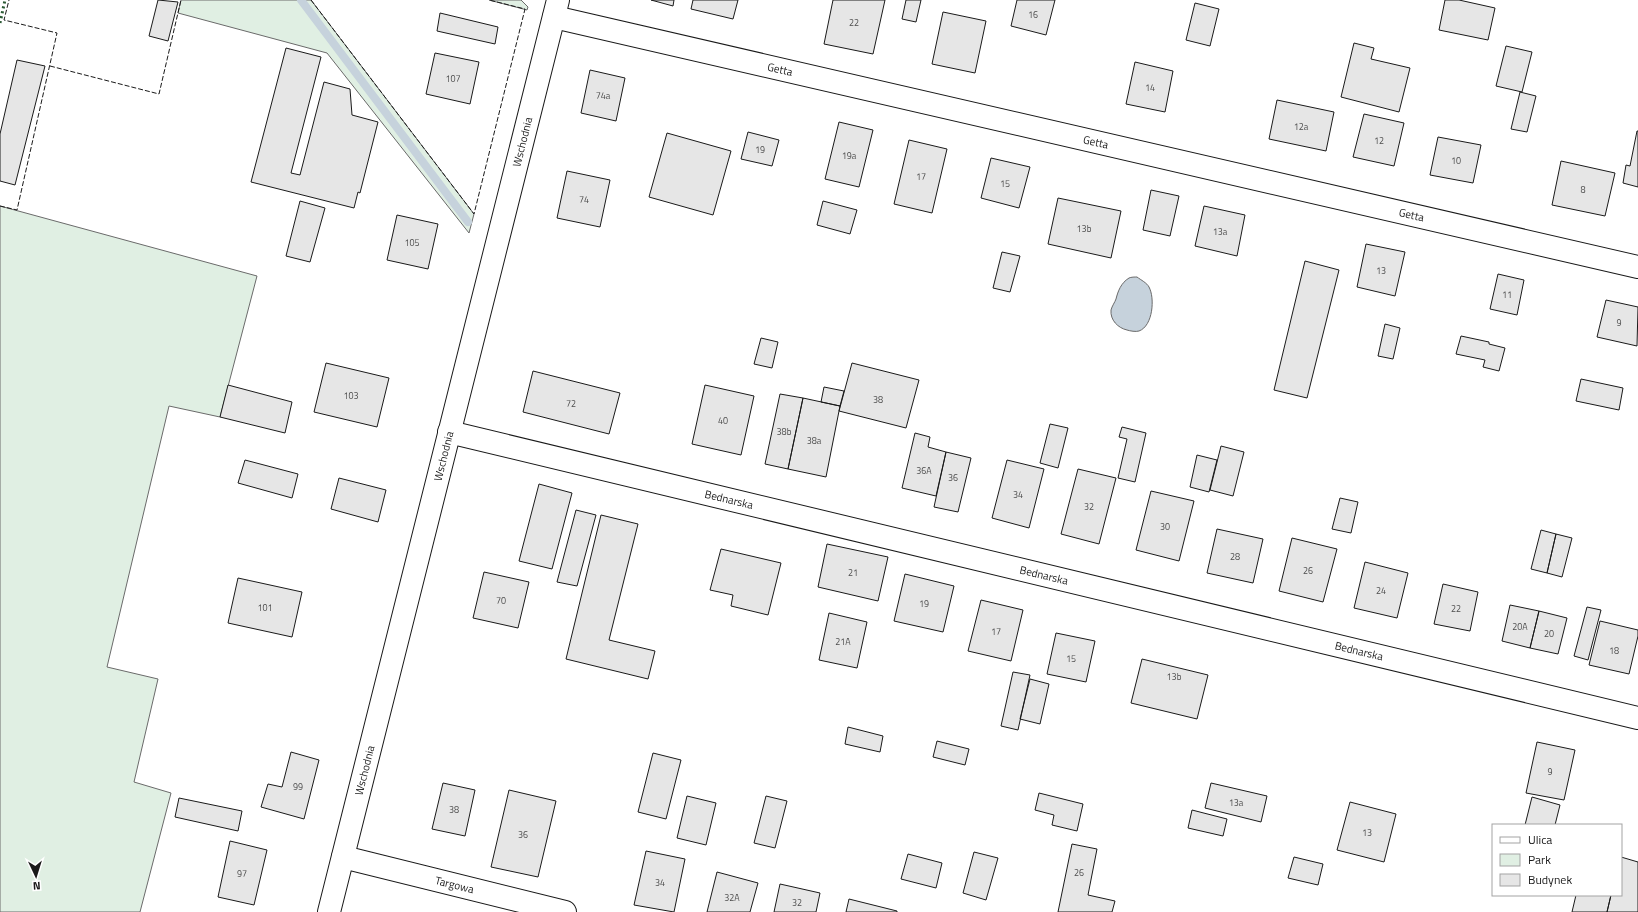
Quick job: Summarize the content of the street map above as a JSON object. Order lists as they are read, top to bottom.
{
  "streets": {
    "street": [
      "Getta",
      "Wschodnia",
      "Bednarska",
      "Targowa"
    ]
  },
  "crossings": [
    ["Getta", "Wschodnia"],
    ["Wschodnia", "Bednarska"],
    ["Wschodnia", "Targowa"]
  ],
  "house_numbers": [
    "16",
    "22",
    "107",
    "14",
    "74a",
    "12a",
    "12",
    "19",
    "19a",
    "10",
    "17",
    "15",
    "8",
    "74",
    "13b",
    "13a",
    "105",
    "13",
    "11",
    "9",
    "103",
    "38",
    "72",
    "40",
    "38b",
    "38a",
    "36A",
    "36",
    "34",
    "32",
    "30",
    "28",
    "26",
    "21",
    "24",
    "70",
    "19",
    "101",
    "22",
    "20A",
    "17",
    "20",
    "21A",
    "18",
    "15",
    "13b",
    "9",
    "99",
    "13a",
    "38",
    "13",
    "36",
    "26",
    "97",
    "34",
    "32A",
    "32"
  ],
  "legend": ["Ulica", "Park", "Budynek"],
  "north": "bottom"
}
